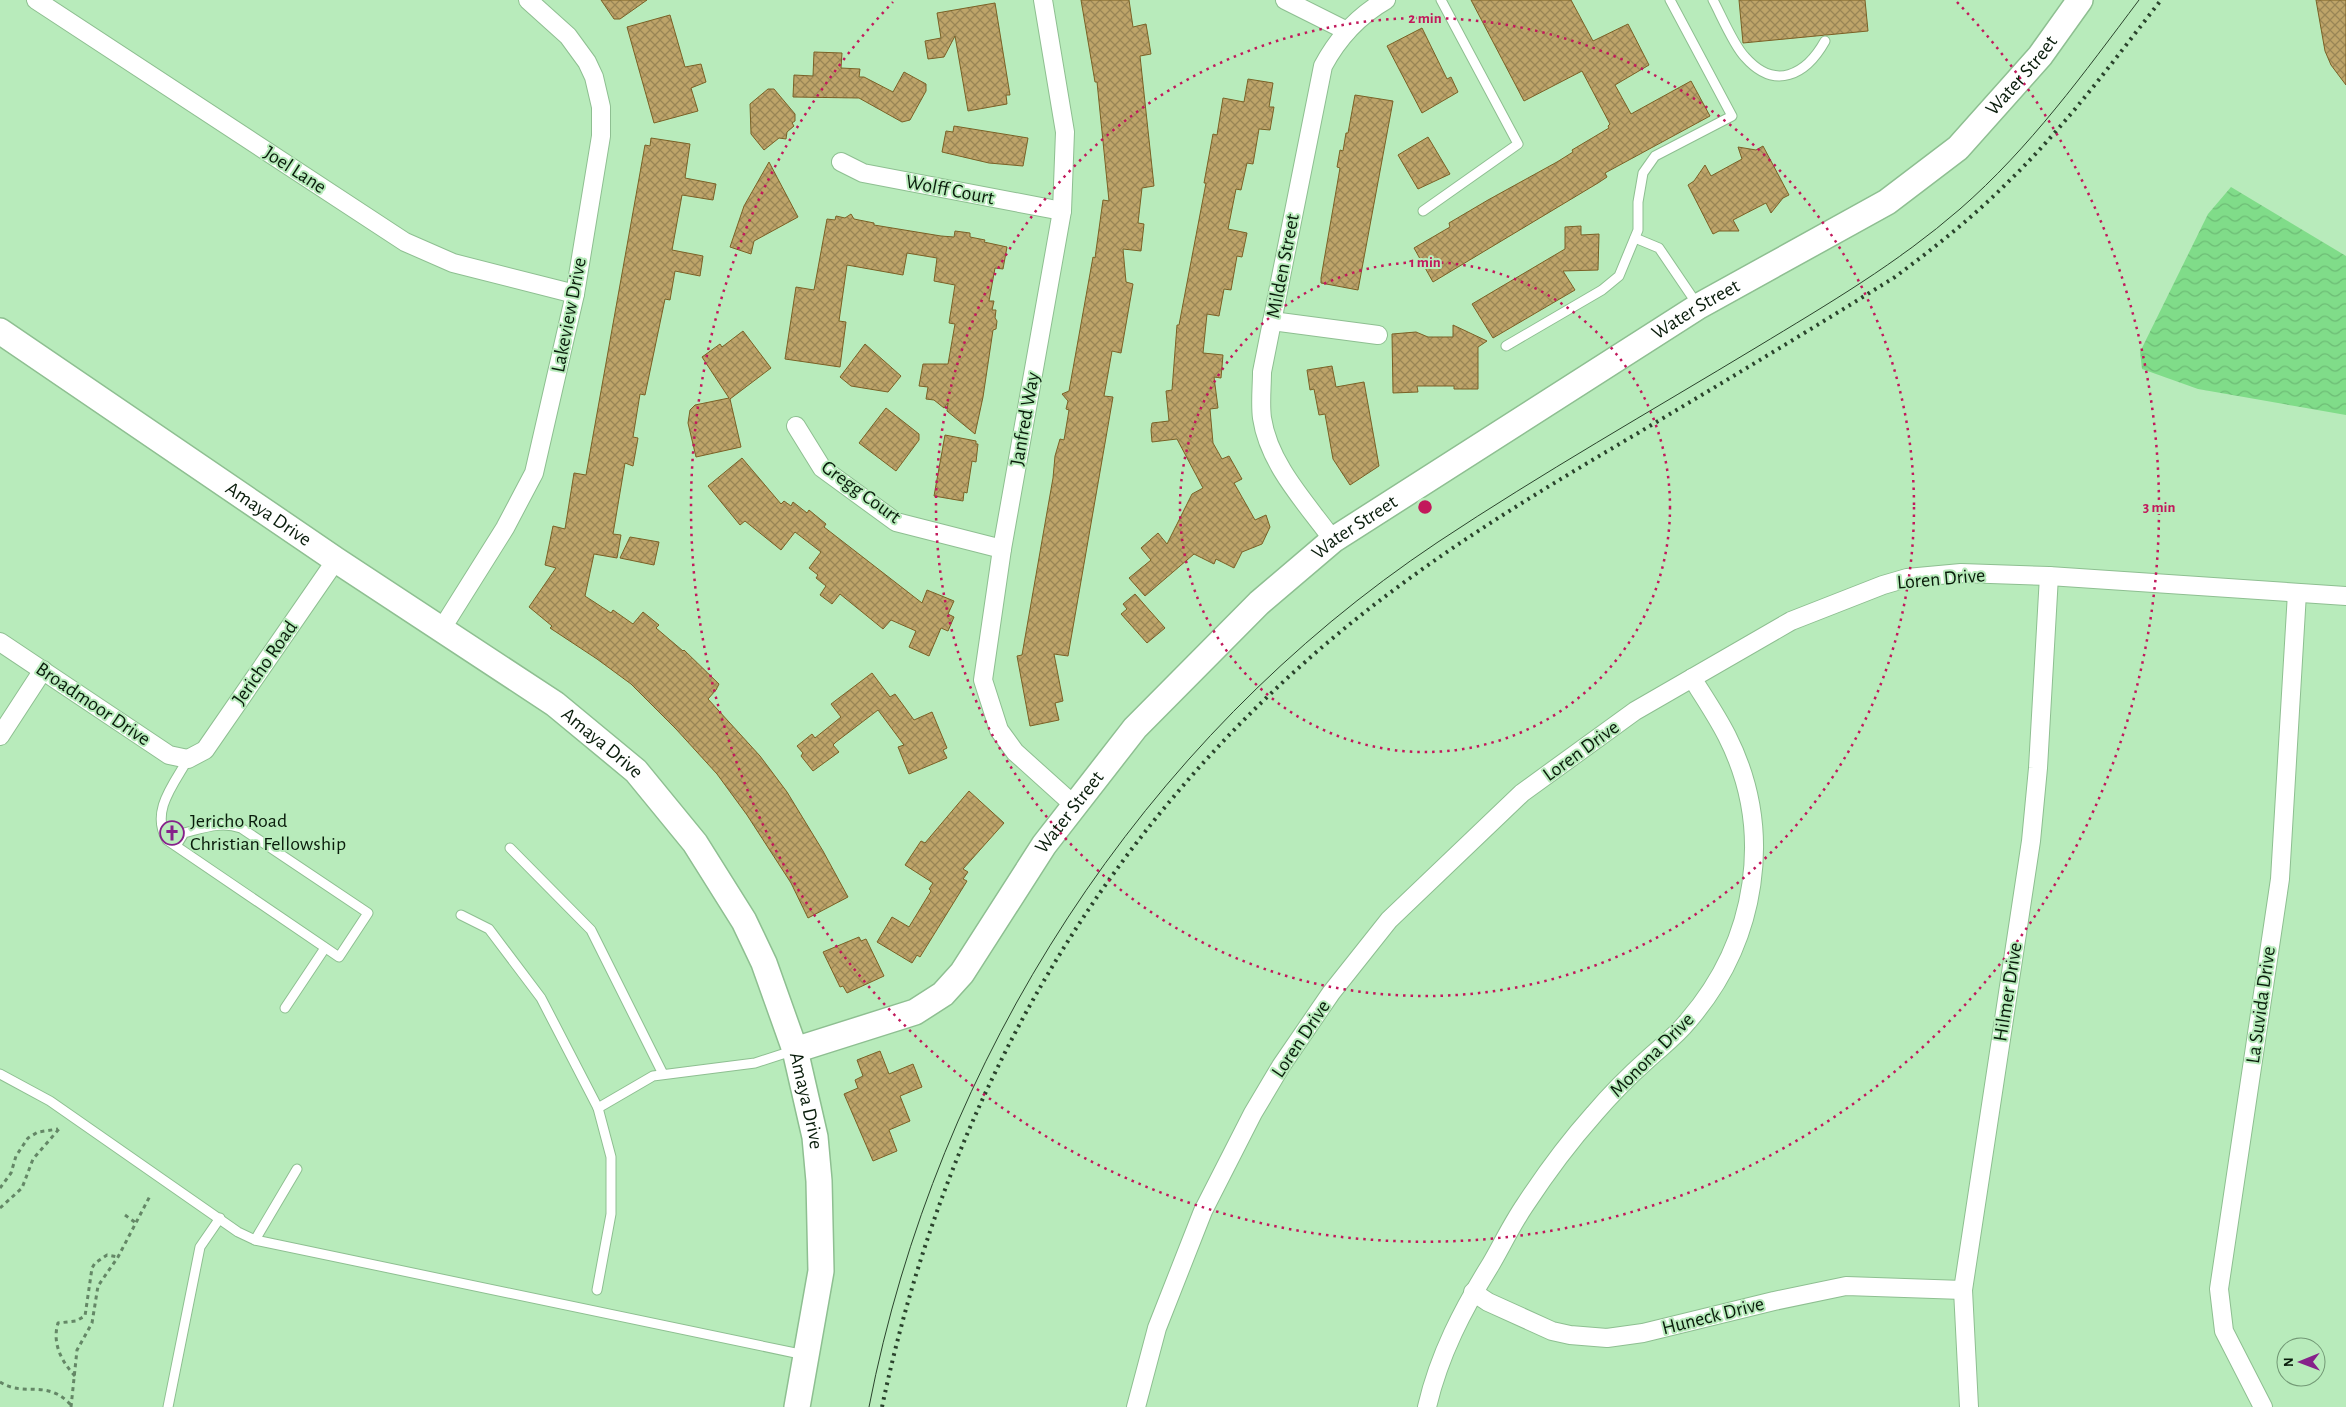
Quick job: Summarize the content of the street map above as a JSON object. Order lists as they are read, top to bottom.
{
  "streets": {
    "street": [
      "Water Street",
      "Joel Lane",
      "Wolff Court",
      "Milden Street",
      "Lakeview Drive",
      "Janfred Way",
      "Gregg Court",
      "Amaya Drive",
      "Loren Drive",
      "Jericho Road",
      "Broadmoor Drive",
      "Hilmer Drive",
      "La Suvida Drive",
      "Monona Drive",
      "Huneck Drive"
    ]
  },
  "crossings": [
    ["Water Street", "Milden Street"],
    ["Water Street", "Janfred Way"],
    ["Water Street", "Amaya Drive"],
    ["Joel Lane", "Lakeview Drive"],
    ["Wolff Court", "Janfred Way"],
    ["Lakeview Drive", "Amaya Drive"],
    ["Janfred Way", "Gregg Court"],
    ["Amaya Drive", "Jericho Road"],
    ["Loren Drive", "Hilmer Drive"],
    ["Loren Drive", "La Suvida Drive"],
    ["Loren Drive", "Monona Drive"],
    ["Jericho Road", "Broadmoor Drive"],
    ["Hilmer Drive", "Huneck Drive"],
    ["Monona Drive", "Huneck Drive"]
  ],
  "places": {
    "church": ["Jericho Road Christian Fellowship"]
  },
  "north": "left",
  "rings": ["2 min", "1 min", "3 min"]
}
